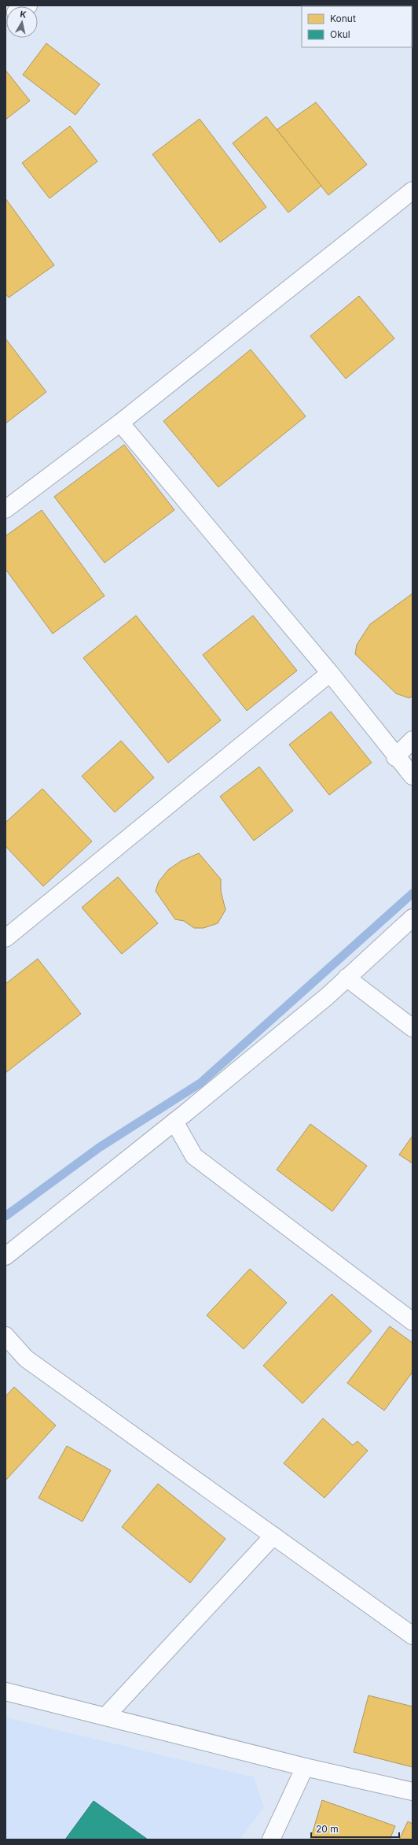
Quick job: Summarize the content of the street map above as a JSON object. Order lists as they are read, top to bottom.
{
  "legend": ["Konut", "Okul"],
  "scale_bar": "20 m",
  "north": "top"
}
